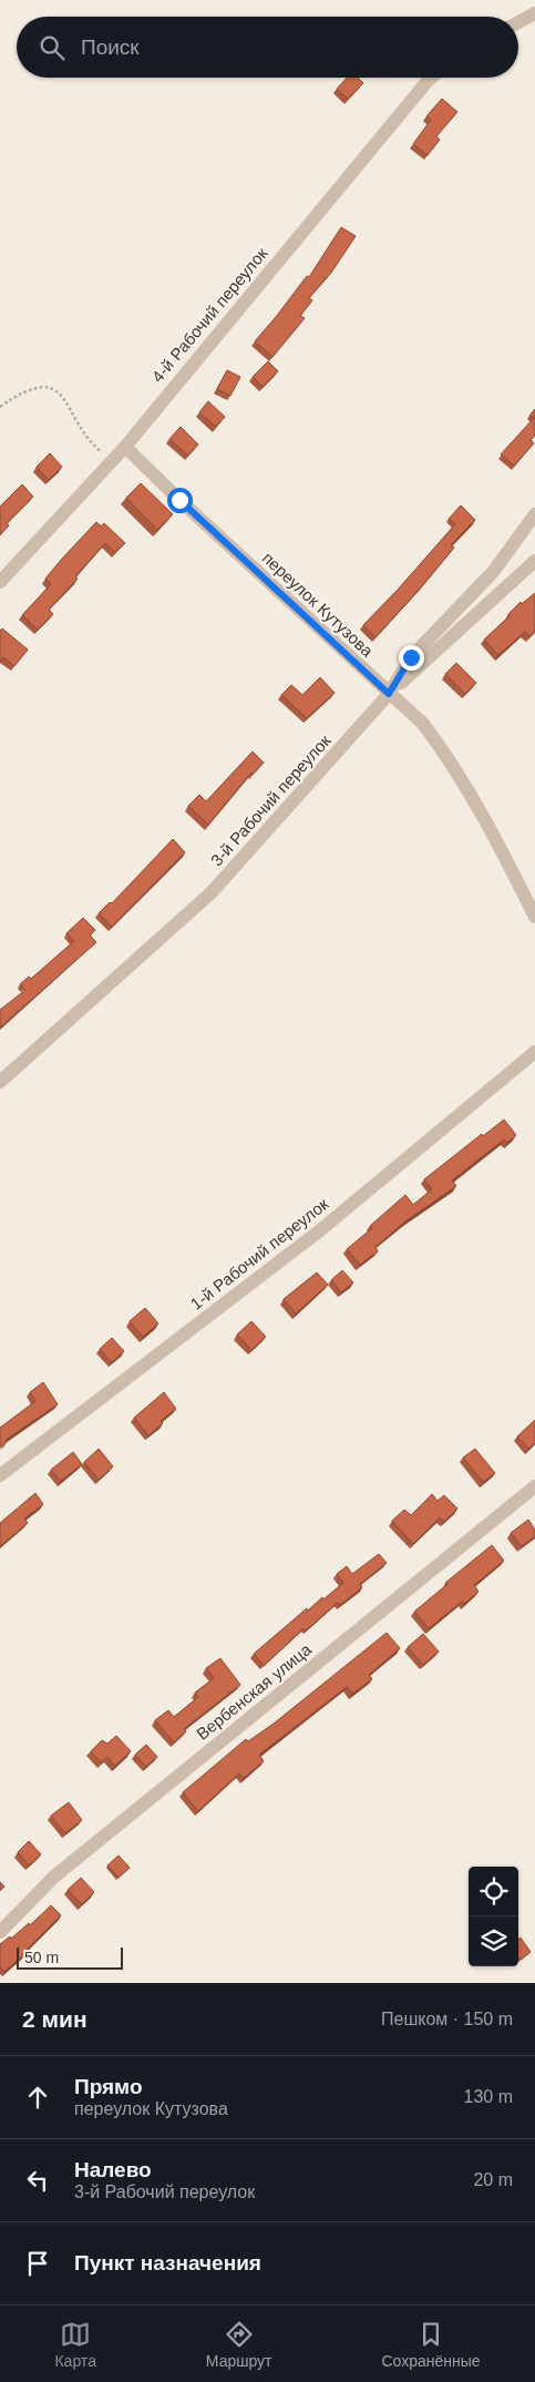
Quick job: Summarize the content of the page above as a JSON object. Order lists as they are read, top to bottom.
{
  "streets": {
    "street": [
      "4-й Рабочий переулок",
      "переулок Кутузова",
      "3-й Рабочий переулок",
      "1-й Рабочий переулок",
      "Вербенская улица"
    ]
  },
  "crossings": [
    ["4-й Рабочий переулок", "переулок Кутузова"],
    ["переулок Кутузова", "3-й Рабочий переулок"]
  ],
  "scale_bar": "50 m",
  "page": {
    "search": "Поиск",
    "scale": "50 m",
    "heading": ["2 мин", "Пешком · 150 m"],
    "list": [
      ["Прямо", "переулок Кутузова", "130 m"],
      ["Налево", "3-й Рабочий переулок", "20 m"],
      "Пункт назначения"
    ],
    "nav": ["Карта", "Маршрут", "Сохранённые"]
  }
}
